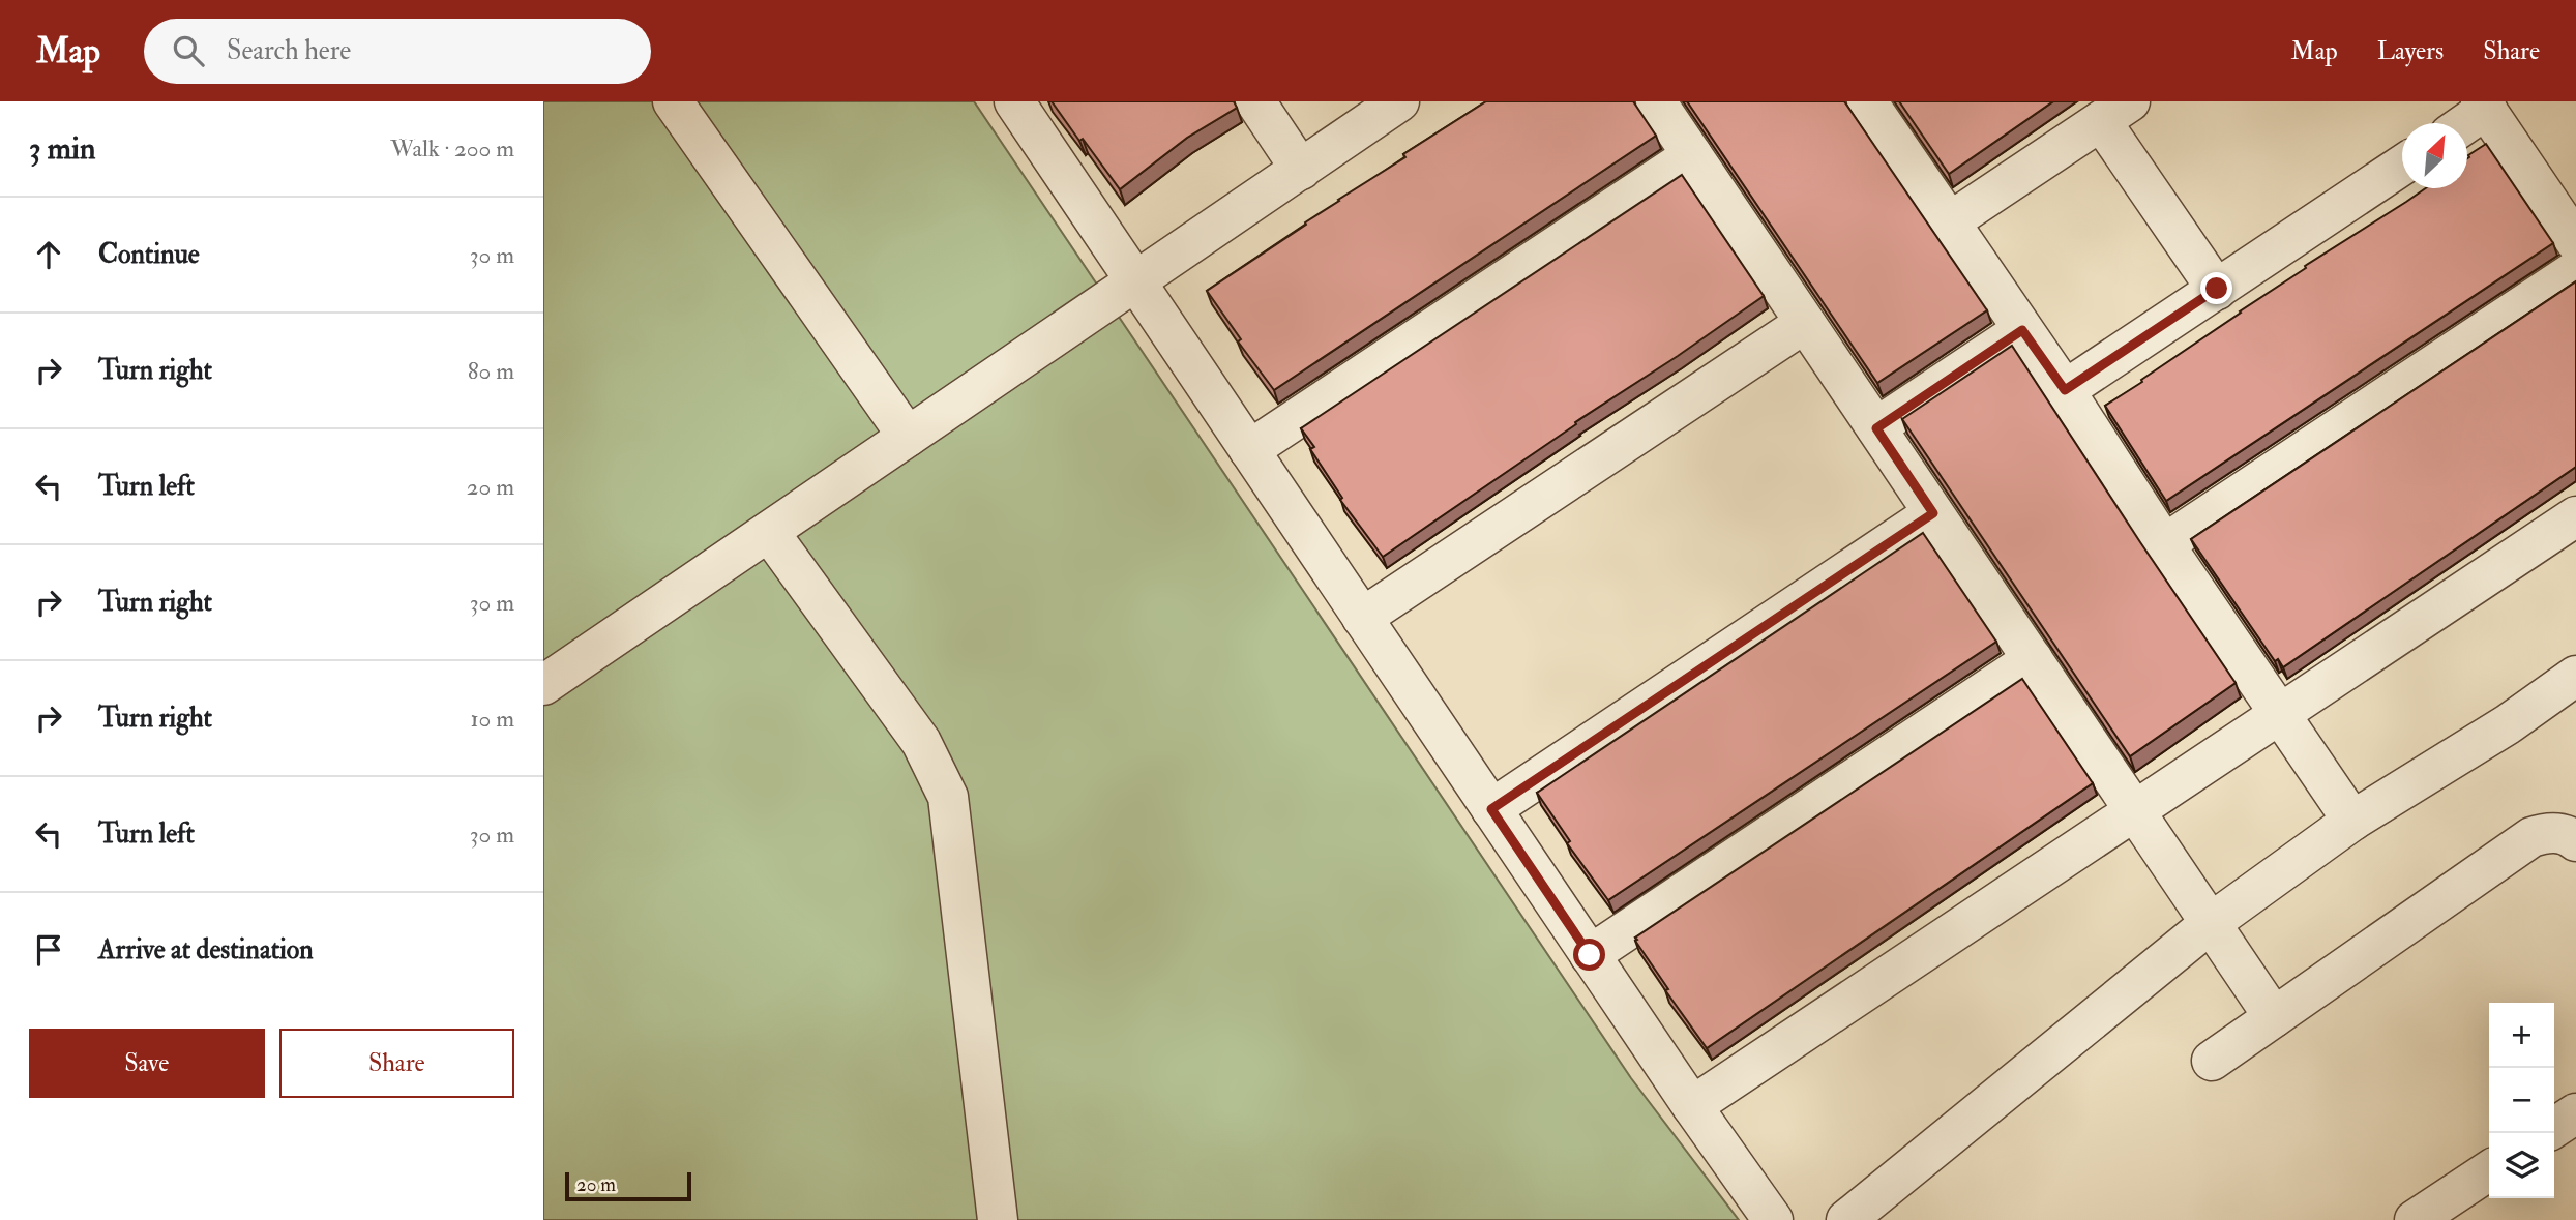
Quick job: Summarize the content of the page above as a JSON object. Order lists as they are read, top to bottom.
{
  "scale_bar": "20 m",
  "north": "top right",
  "page": {
    "header": "Map",
    "search": "Search here",
    "nav": ["Map", "Layers", "Share"],
    "heading": ["3 min", "Walk · 200 m"],
    "list": [
      ["Continue", "30 m"],
      ["Turn right", "80 m"],
      ["Turn left", "20 m"],
      ["Turn right", "30 m"],
      ["Turn right", "10 m"],
      ["Turn left", "30 m"],
      "Arrive at destination"
    ],
    "map_buttons": ["+", "−"],
    "buttons": ["Save", "Share"],
    "scale": "20 m"
  }
}
